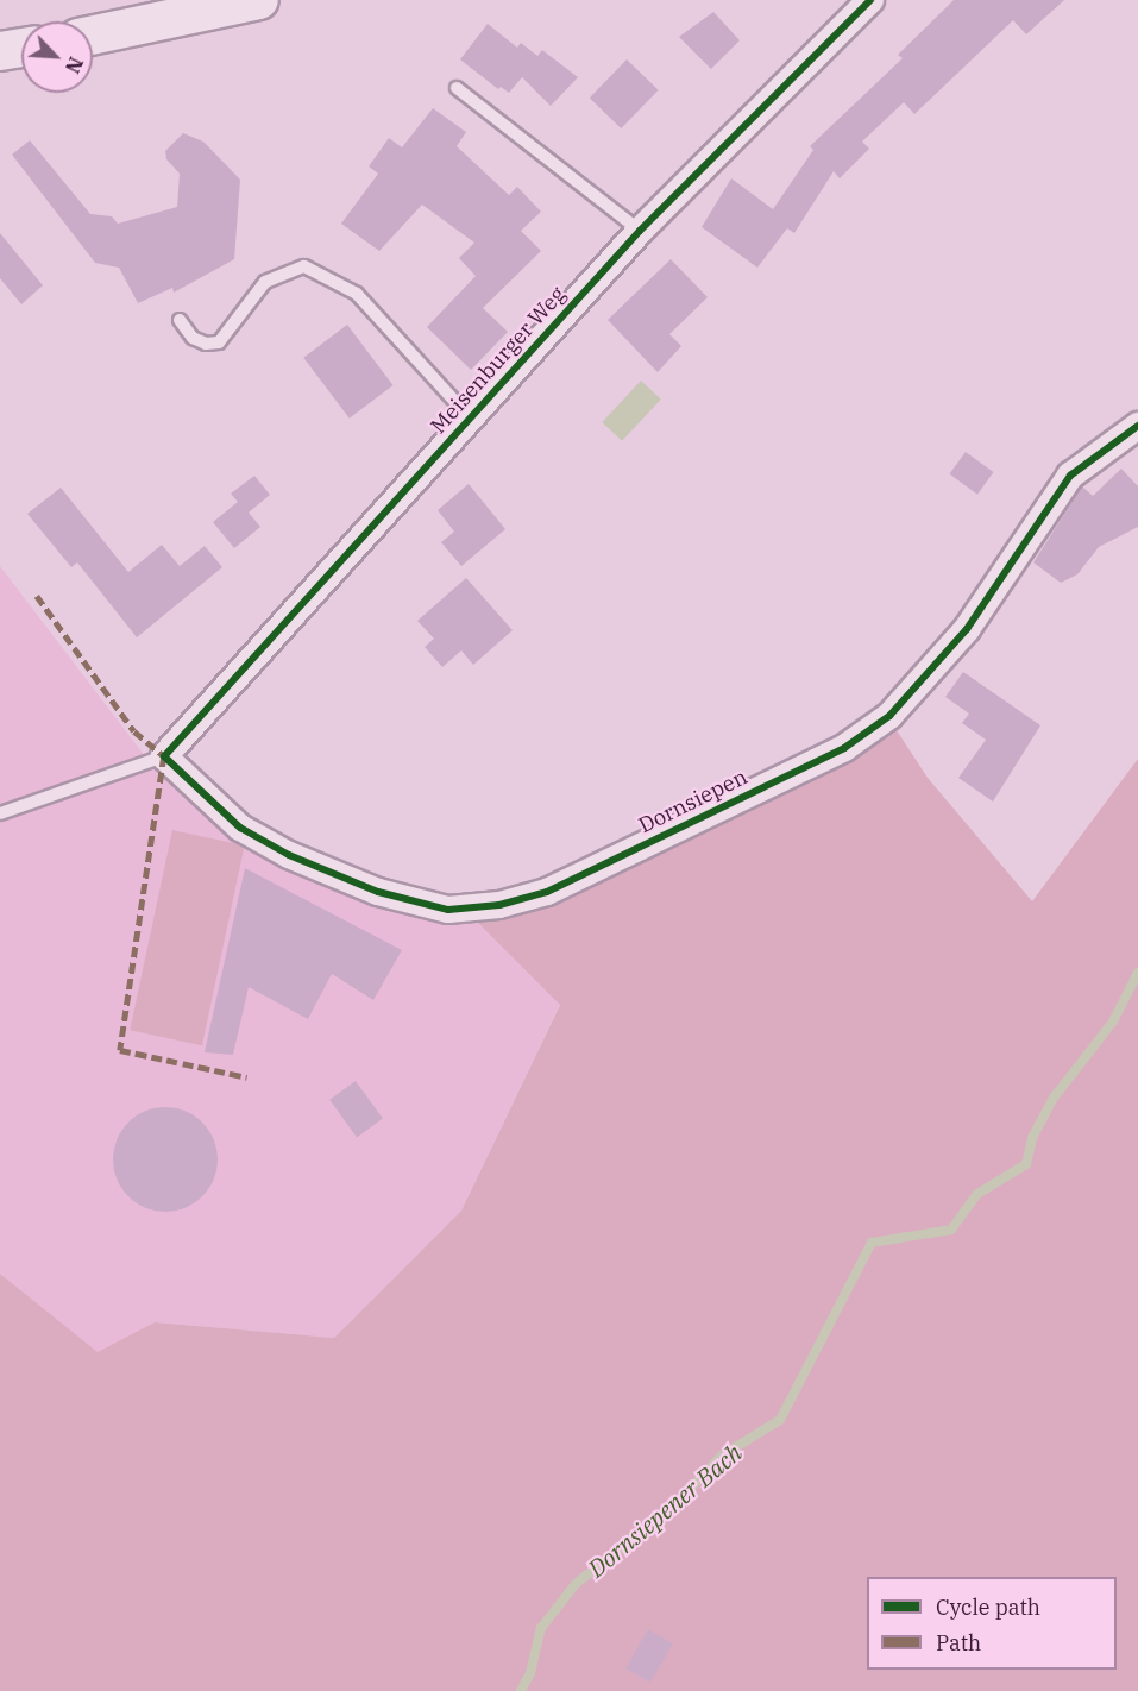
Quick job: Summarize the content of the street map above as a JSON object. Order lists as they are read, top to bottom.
{
  "streets": {
    "street": ["Meisenburger Weg", "Dornsiepen"]
  },
  "crossings": [
    ["Meisenburger Weg", "Dornsiepen"]
  ],
  "water": ["Dornsiepener Bach"],
  "legend": ["Cycle path", "Path"],
  "north": "bottom right"
}
